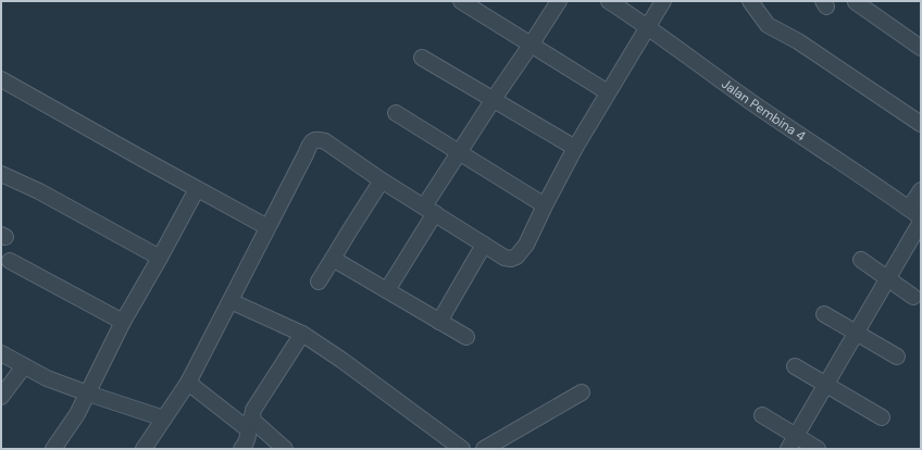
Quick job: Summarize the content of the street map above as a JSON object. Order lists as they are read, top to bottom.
{
  "streets": {
    "street": ["Jalan Pembina 4"]
  }
}
